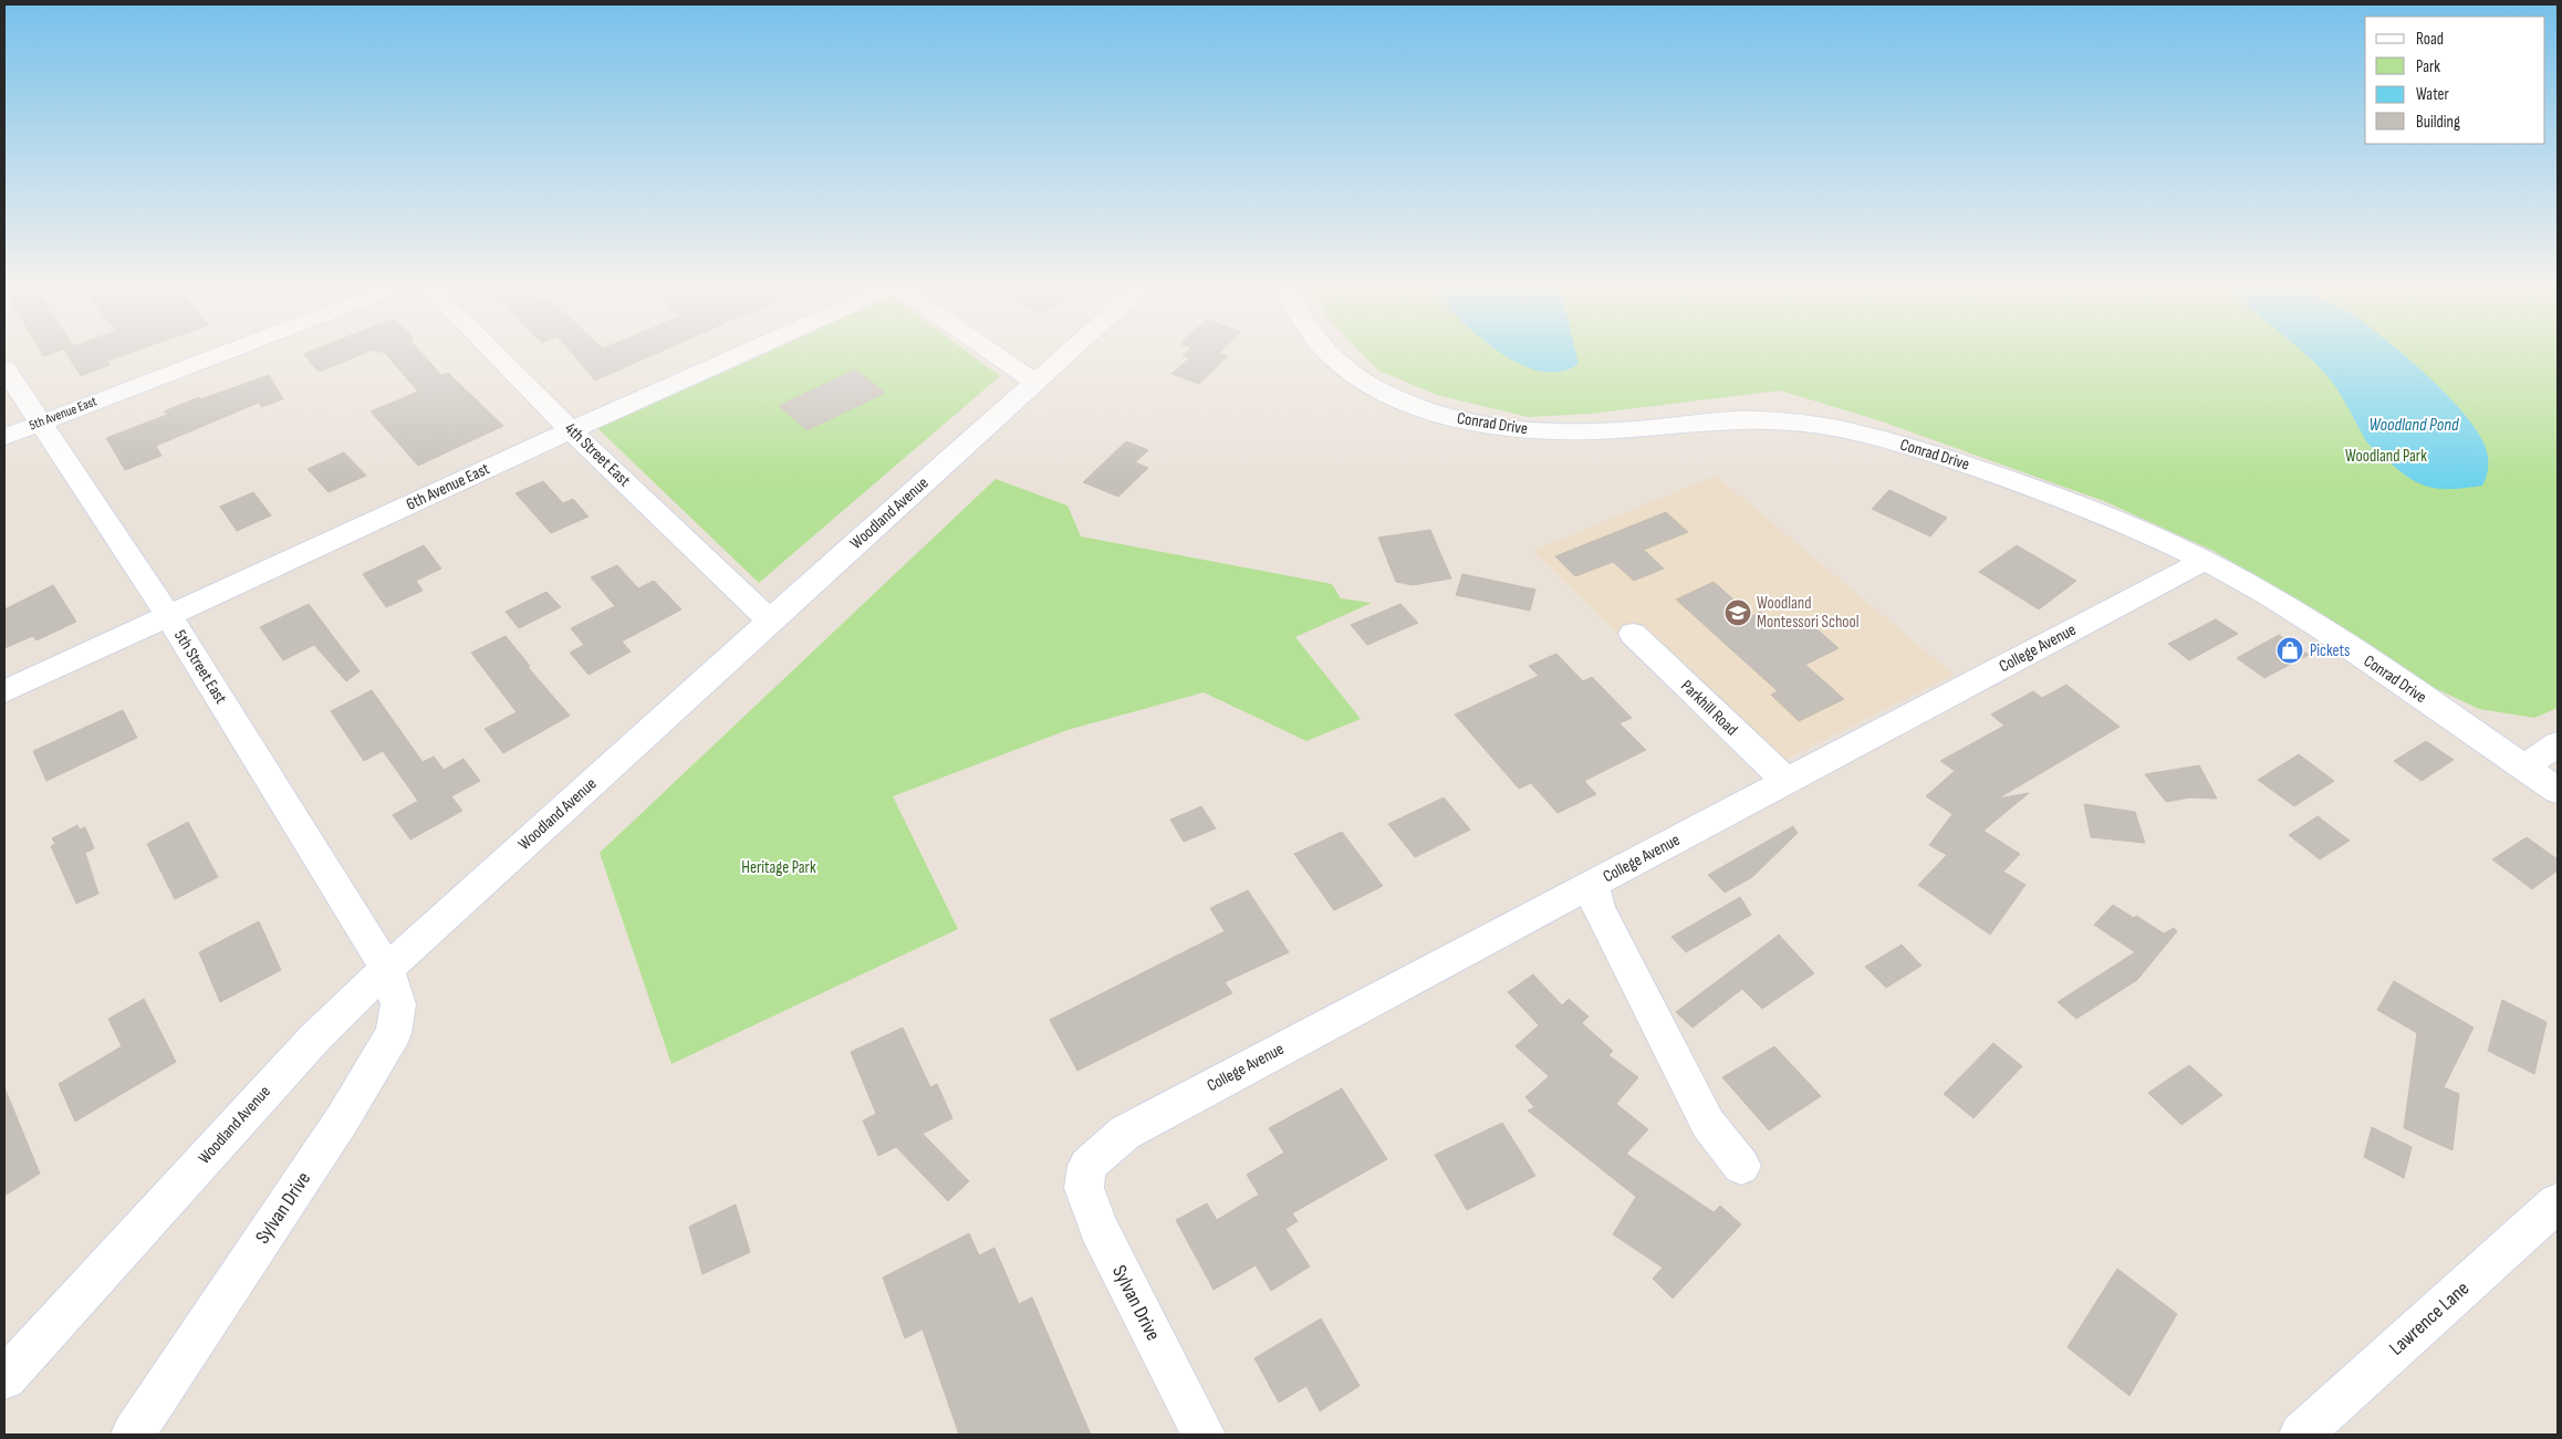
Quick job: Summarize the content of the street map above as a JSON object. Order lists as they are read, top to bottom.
{
  "streets": {
    "street": [
      "5th Avenue East",
      "Conrad Drive",
      "4th Street East",
      "6th Avenue East",
      "Woodland Avenue",
      "College Avenue",
      "5th Street East",
      "Parkhill Road",
      "Sylvan Drive",
      "Lawrence Lane"
    ]
  },
  "crossings": [
    ["5th Avenue East", "5th Street East"],
    ["Conrad Drive", "College Avenue"],
    ["4th Street East", "6th Avenue East"],
    ["4th Street East", "Woodland Avenue"],
    ["6th Avenue East", "5th Street East"],
    ["Woodland Avenue", "5th Street East"],
    ["Woodland Avenue", "Sylvan Drive"],
    ["College Avenue", "Parkhill Road"],
    ["College Avenue", "Sylvan Drive"],
    ["5th Street East", "Sylvan Drive"]
  ],
  "water": ["Woodland Pond"],
  "parks": ["Woodland Park", "Heritage Park"],
  "places": {
    "school or university": ["Woodland Montessori School"],
    "shop": ["Pickets"]
  },
  "legend": [
    "Road",
    "Park",
    "Water",
    "Building"
  ]
}
